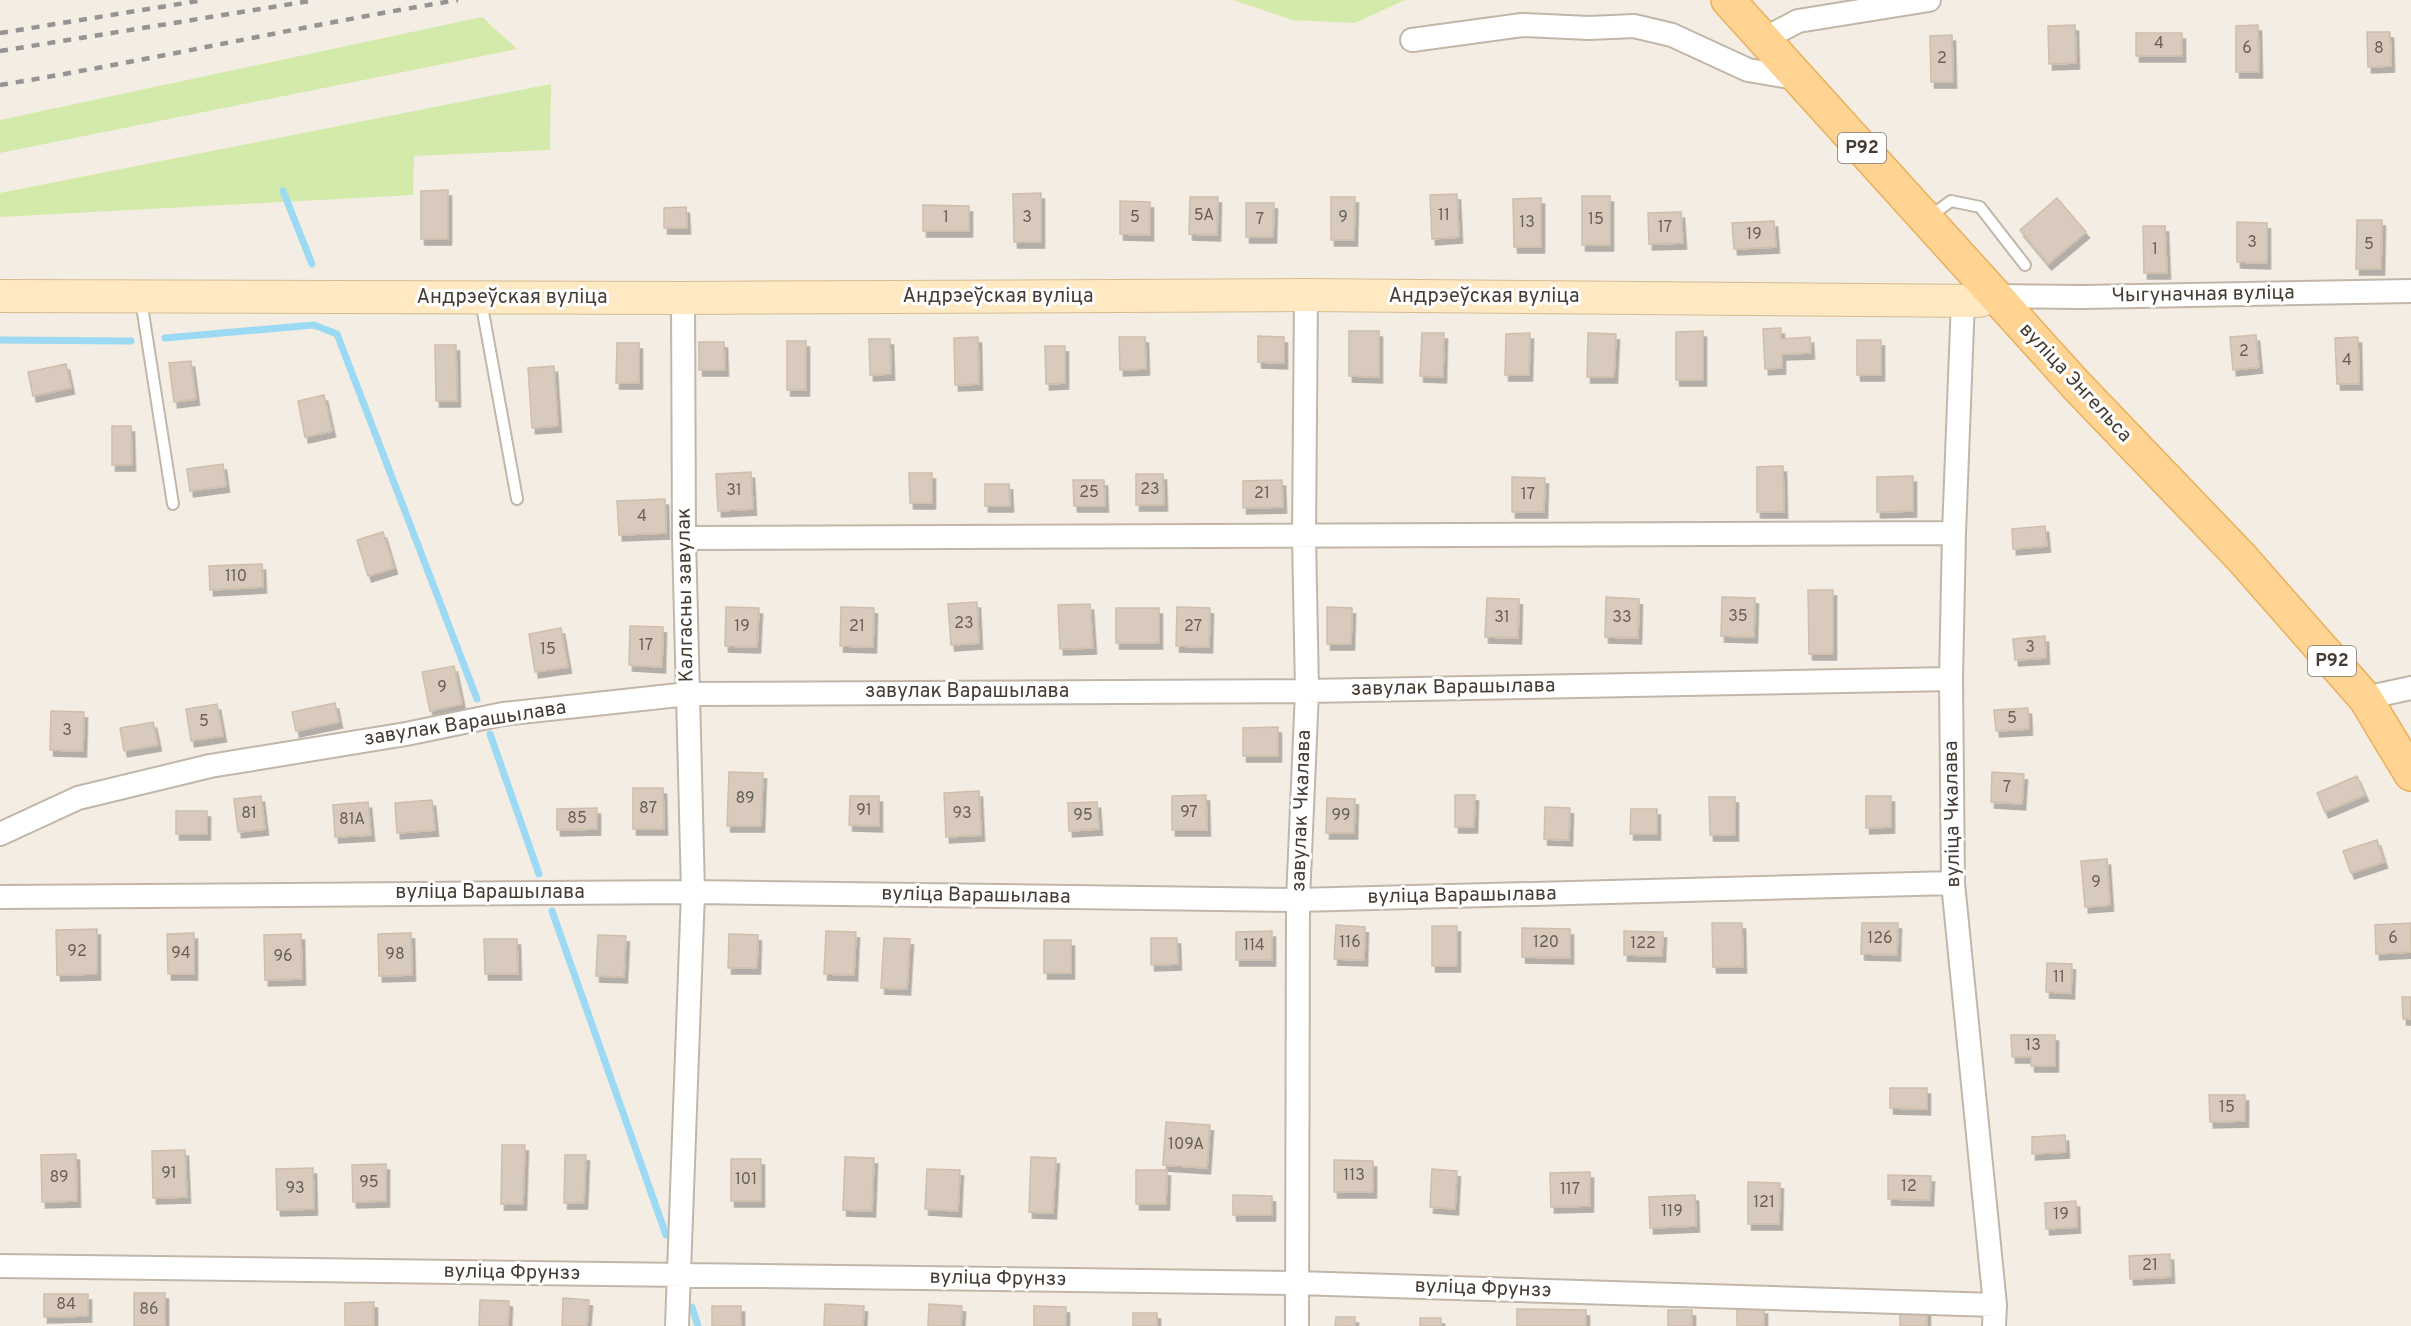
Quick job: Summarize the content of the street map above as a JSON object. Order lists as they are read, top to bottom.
{
  "streets": {
    "main road": ["Р92", "Андрэеўская вуліца", "вуліца Энгельса"],
    "street": [
      "Чыгуначная вуліца",
      "Калгасны завулак",
      "завулак Варашылава",
      "завулак Чкалава",
      "вуліца Чкалава",
      "вуліца Варашылава",
      "вуліца Фрунзэ"
    ]
  },
  "crossings": [
    ["Чыгуначная вуліца", "Андрэеўская вуліца"],
    ["Чыгуначная вуліца", "вуліца Энгельса"],
    ["Андрэеўская вуліца", "вуліца Энгельса"],
    ["Андрэеўская вуліца", "Калгасны завулак"],
    ["Андрэеўская вуліца", "завулак Чкалава"],
    ["Андрэеўская вуліца", "вуліца Чкалава"],
    ["Калгасны завулак", "завулак Варашылава"],
    ["Калгасны завулак", "вуліца Варашылава"],
    ["Калгасны завулак", "вуліца Фрунзэ"],
    ["завулак Варашылава", "завулак Чкалава"],
    ["завулак Варашылава", "вуліца Чкалава"],
    ["завулак Чкалава", "вуліца Варашылава"],
    ["завулак Чкалава", "вуліца Фрунзэ"],
    ["вуліца Чкалава", "вуліца Варашылава"],
    ["вуліца Чкалава", "вуліца Фрунзэ"]
  ],
  "house_numbers": [
    "4",
    "6",
    "8",
    "2",
    "5А",
    "11",
    "1",
    "3",
    "5",
    "9",
    "7",
    "15",
    "13",
    "17",
    "19",
    "3",
    "5",
    "1",
    "2",
    "4",
    "23",
    "31",
    "25",
    "21",
    "17",
    "4",
    "110",
    "35",
    "31",
    "33",
    "23",
    "19",
    "21",
    "27",
    "17",
    "3",
    "15",
    "9",
    "5",
    "5",
    "3",
    "7",
    "89",
    "87",
    "91",
    "97",
    "81",
    "93",
    "95",
    "99",
    "85",
    "81А",
    "9",
    "126",
    "6",
    "116",
    "120",
    "122",
    "114",
    "92",
    "94",
    "98",
    "96",
    "11",
    "13",
    "15",
    "109А",
    "91",
    "113",
    "89",
    "101",
    "95",
    "12",
    "93",
    "117",
    "121",
    "119",
    "19",
    "21",
    "84",
    "86"
  ]
}
